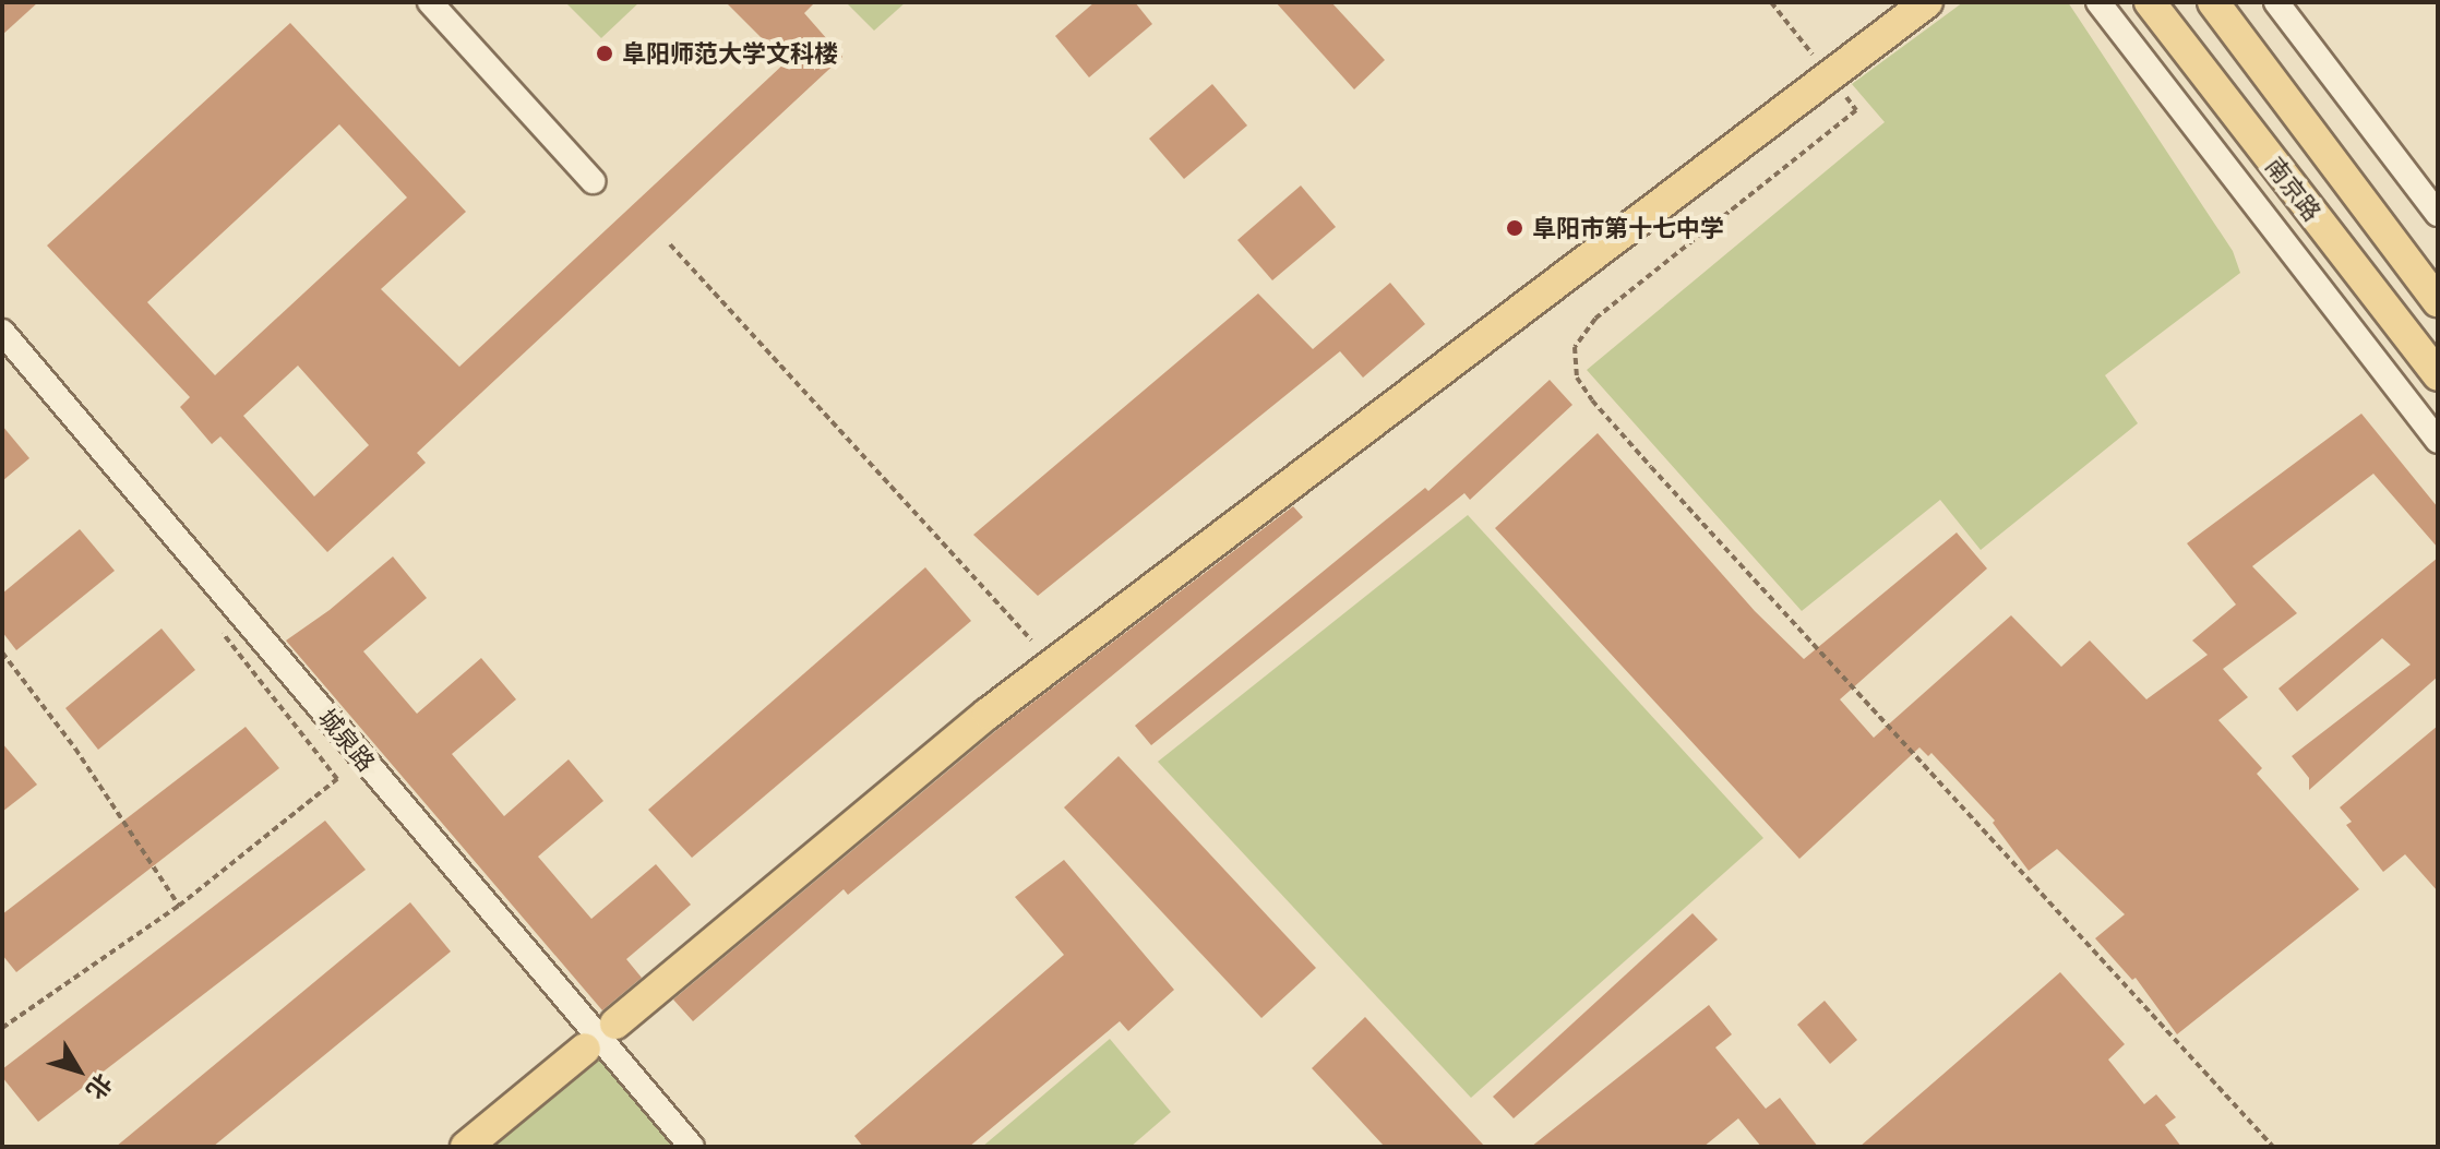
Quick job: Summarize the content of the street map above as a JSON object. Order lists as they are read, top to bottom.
{
  "streets": {
    "main road": ["南京路"],
    "street": ["城泉路"]
  },
  "places": ["阜阳师范大学文科楼", "阜阳市第十七中学"],
  "north": "bottom right"
}
